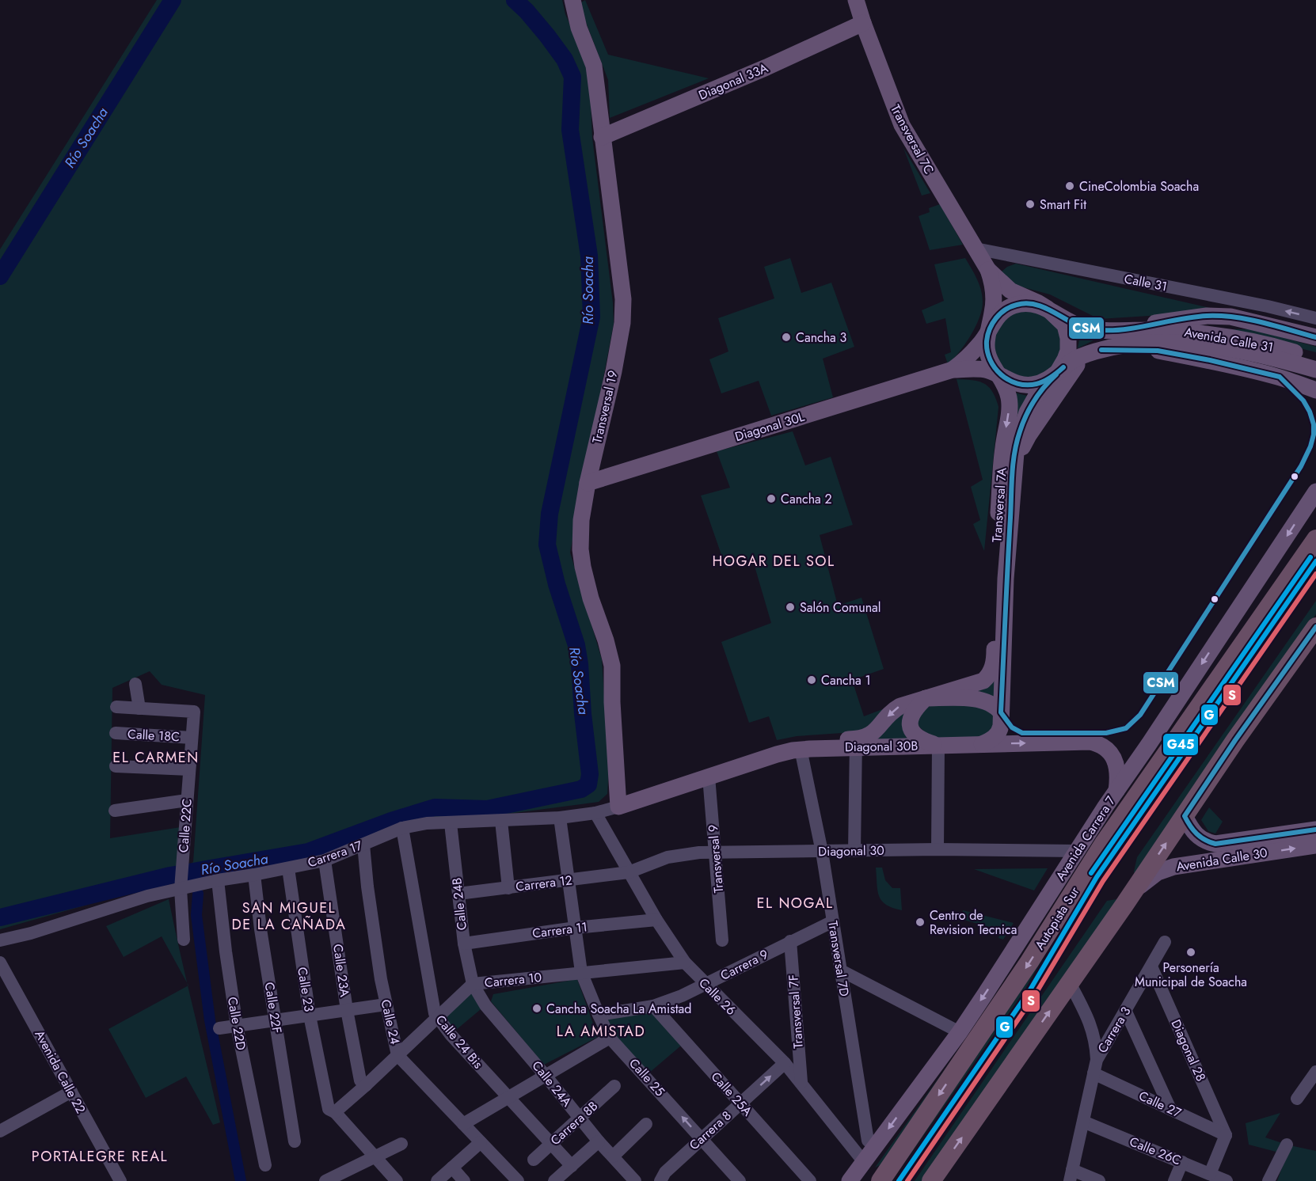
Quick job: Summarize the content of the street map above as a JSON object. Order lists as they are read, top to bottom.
{
  "streets": {
    "highway": ["Autopista Sur"],
    "main road": [
      "Diagonal 33A",
      "Transversal 7C",
      "Avenida Calle 31",
      "Transversal 19",
      "Diagonal 30L",
      "Transversal 7A",
      "Diagonal 30B",
      "Avenida Carrera 7",
      "Avenida Calle 30"
    ],
    "street": [
      "Calle 31",
      "Calle 18C",
      "Calle 22C",
      "Diagonal 30",
      "Carrera 17",
      "Transversal 9",
      "Carrera 12",
      "Calle 24B",
      "Carrera 11",
      "Transversal 7D",
      "Carrera 9",
      "Calle 23A",
      "Carrera 10",
      "Calle 23",
      "Calle 26",
      "Calle 22F",
      "Transversal 7F",
      "Calle 24",
      "Calle 22D",
      "Carrera 3",
      "Calle 24 Bis",
      "Diagonal 28",
      "Avenida Calle 22",
      "Calle 25",
      "Calle 24A",
      "Calle 25A",
      "Calle 27",
      "Carrera 8B",
      "Carrera 8",
      "Calle 26C"
    ]
  },
  "crossings": [
    ["Diagonal 33A", "Transversal 7C"],
    ["Diagonal 33A", "Transversal 19"],
    ["Transversal 7C", "Calle 31"],
    ["Transversal 7C", "Avenida Calle 31"],
    ["Transversal 7C", "Transversal 7A"],
    ["Avenida Calle 31", "Diagonal 30L"],
    ["Avenida Calle 31", "Transversal 7A"],
    ["Transversal 19", "Diagonal 30L"],
    ["Transversal 19", "Diagonal 30B"],
    ["Transversal 19", "Carrera 17"],
    ["Calle 18C", "Calle 22C"],
    ["Diagonal 30B", "Avenida Carrera 7"],
    ["Diagonal 30B", "Carrera 17"],
    ["Diagonal 30B", "Transversal 9"],
    ["Diagonal 30B", "Transversal 7D"],
    ["Calle 22C", "Carrera 17"],
    ["Avenida Carrera 7", "Diagonal 30"],
    ["Avenida Carrera 7", "Calle 26"],
    ["Diagonal 30", "Transversal 9"],
    ["Diagonal 30", "Carrera 12"],
    ["Diagonal 30", "Transversal 7D"],
    ["Diagonal 30", "Calle 26"],
    ["Carrera 17", "Calle 24B"],
    ["Carrera 17", "Calle 23A"],
    ["Carrera 17", "Calle 23"],
    ["Carrera 17", "Calle 26"],
    ["Carrera 17", "Calle 22F"],
    ["Carrera 17", "Calle 24"],
    ["Carrera 17", "Calle 22D"],
    ["Carrera 17", "Calle 24 Bis"],
    ["Carrera 17", "Calle 25"],
    ["Carrera 12", "Calle 24B"],
    ["Carrera 12", "Calle 26"],
    ["Carrera 12", "Calle 25"],
    ["Calle 24B", "Carrera 11"],
    ["Calle 24B", "Carrera 10"],
    ["Calle 24B", "Calle 24A"],
    ["Carrera 11", "Calle 26"],
    ["Carrera 11", "Calle 25"],
    ["Transversal 7D", "Carrera 9"],
    ["Carrera 9", "Calle 26"],
    ["Carrera 9", "Transversal 7F"],
    ["Carrera 9", "Calle 25"],
    ["Carrera 9", "Calle 25A"],
    ["Calle 23A", "Carrera 10"],
    ["Carrera 10", "Calle 23"],
    ["Carrera 10", "Calle 26"],
    ["Carrera 10", "Calle 24"],
    ["Carrera 10", "Calle 24 Bis"],
    ["Carrera 10", "Calle 25"],
    ["Carrera 10", "Calle 24A"],
    ["Calle 26", "Transversal 7F"],
    ["Calle 26", "Carrera 8"],
    ["Carrera 3", "Diagonal 28"],
    ["Carrera 3", "Calle 27"],
    ["Carrera 3", "Calle 26C"],
    ["Calle 24 Bis", "Carrera 8B"],
    ["Diagonal 28", "Calle 27"],
    ["Calle 25", "Carrera 8"],
    ["Calle 24A", "Carrera 8B"],
    ["Calle 25A", "Carrera 8"]
  ],
  "one_way": ["Calle 31", "Avenida Carrera 7"],
  "districts": [
    "HOGAR DEL SOL",
    "EL CARMEN",
    "EL NOGAL",
    "SAN MIGUEL DE LA CAÑADA",
    "LA AMISTAD",
    "PORTALEGRE REAL"
  ],
  "water": ["Río Soacha"],
  "places": [
    "CineColombia Soacha",
    "Smart Fit",
    "Cancha 3",
    "Cancha 2",
    "Salón Comunal",
    "Cancha 1",
    "Centro de Revision Tecnica",
    "Personería Municipal de Soacha",
    "Cancha Soacha La Amistad"
  ],
  "lines": [
    "transit line CSM",
    "transit line G45",
    "transit line G",
    "transit line S"
  ]
}
